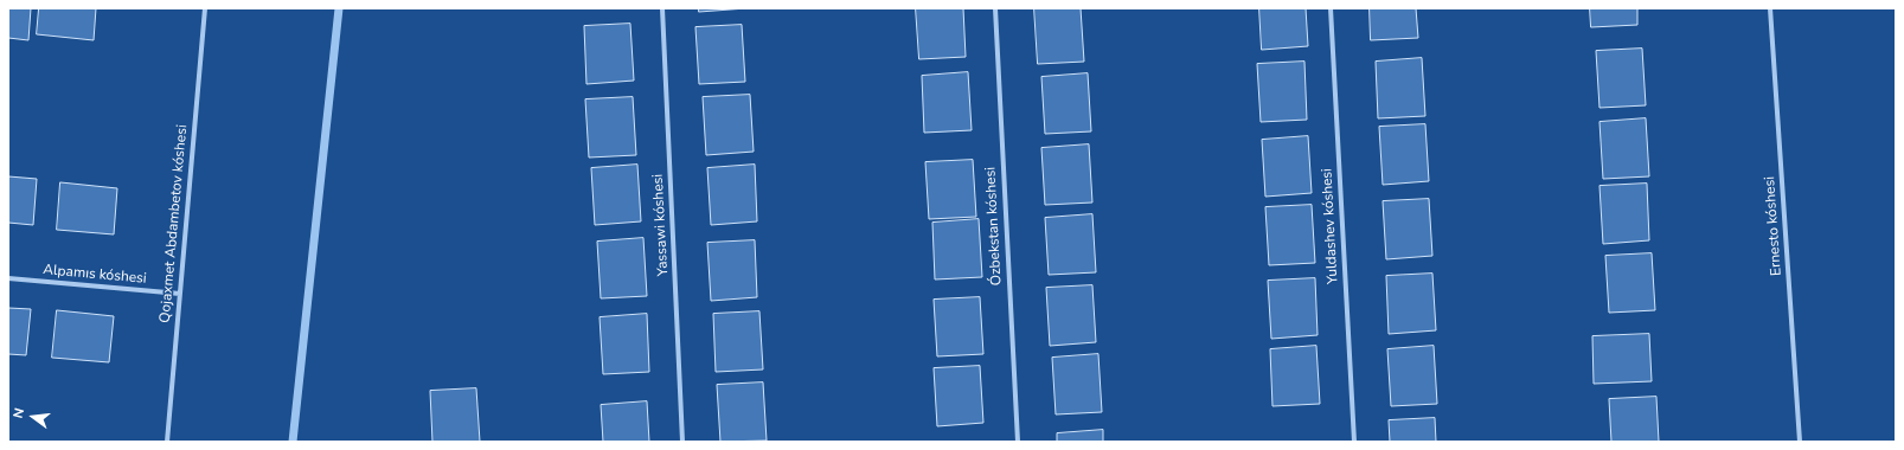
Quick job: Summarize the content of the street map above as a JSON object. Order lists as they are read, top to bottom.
{
  "streets": {
    "street": [
      "Qojaxmet Abdambetov kóshesi",
      "Yassawi kóshesi",
      "Ózbekstan kóshesi",
      "Yuldashev kóshesi",
      "Ernesto kóshesi",
      "Alpamıs kóshesi"
    ]
  },
  "crossings": [
    ["Qojaxmet Abdambetov kóshesi", "Alpamıs kóshesi"]
  ],
  "north": "left"
}
